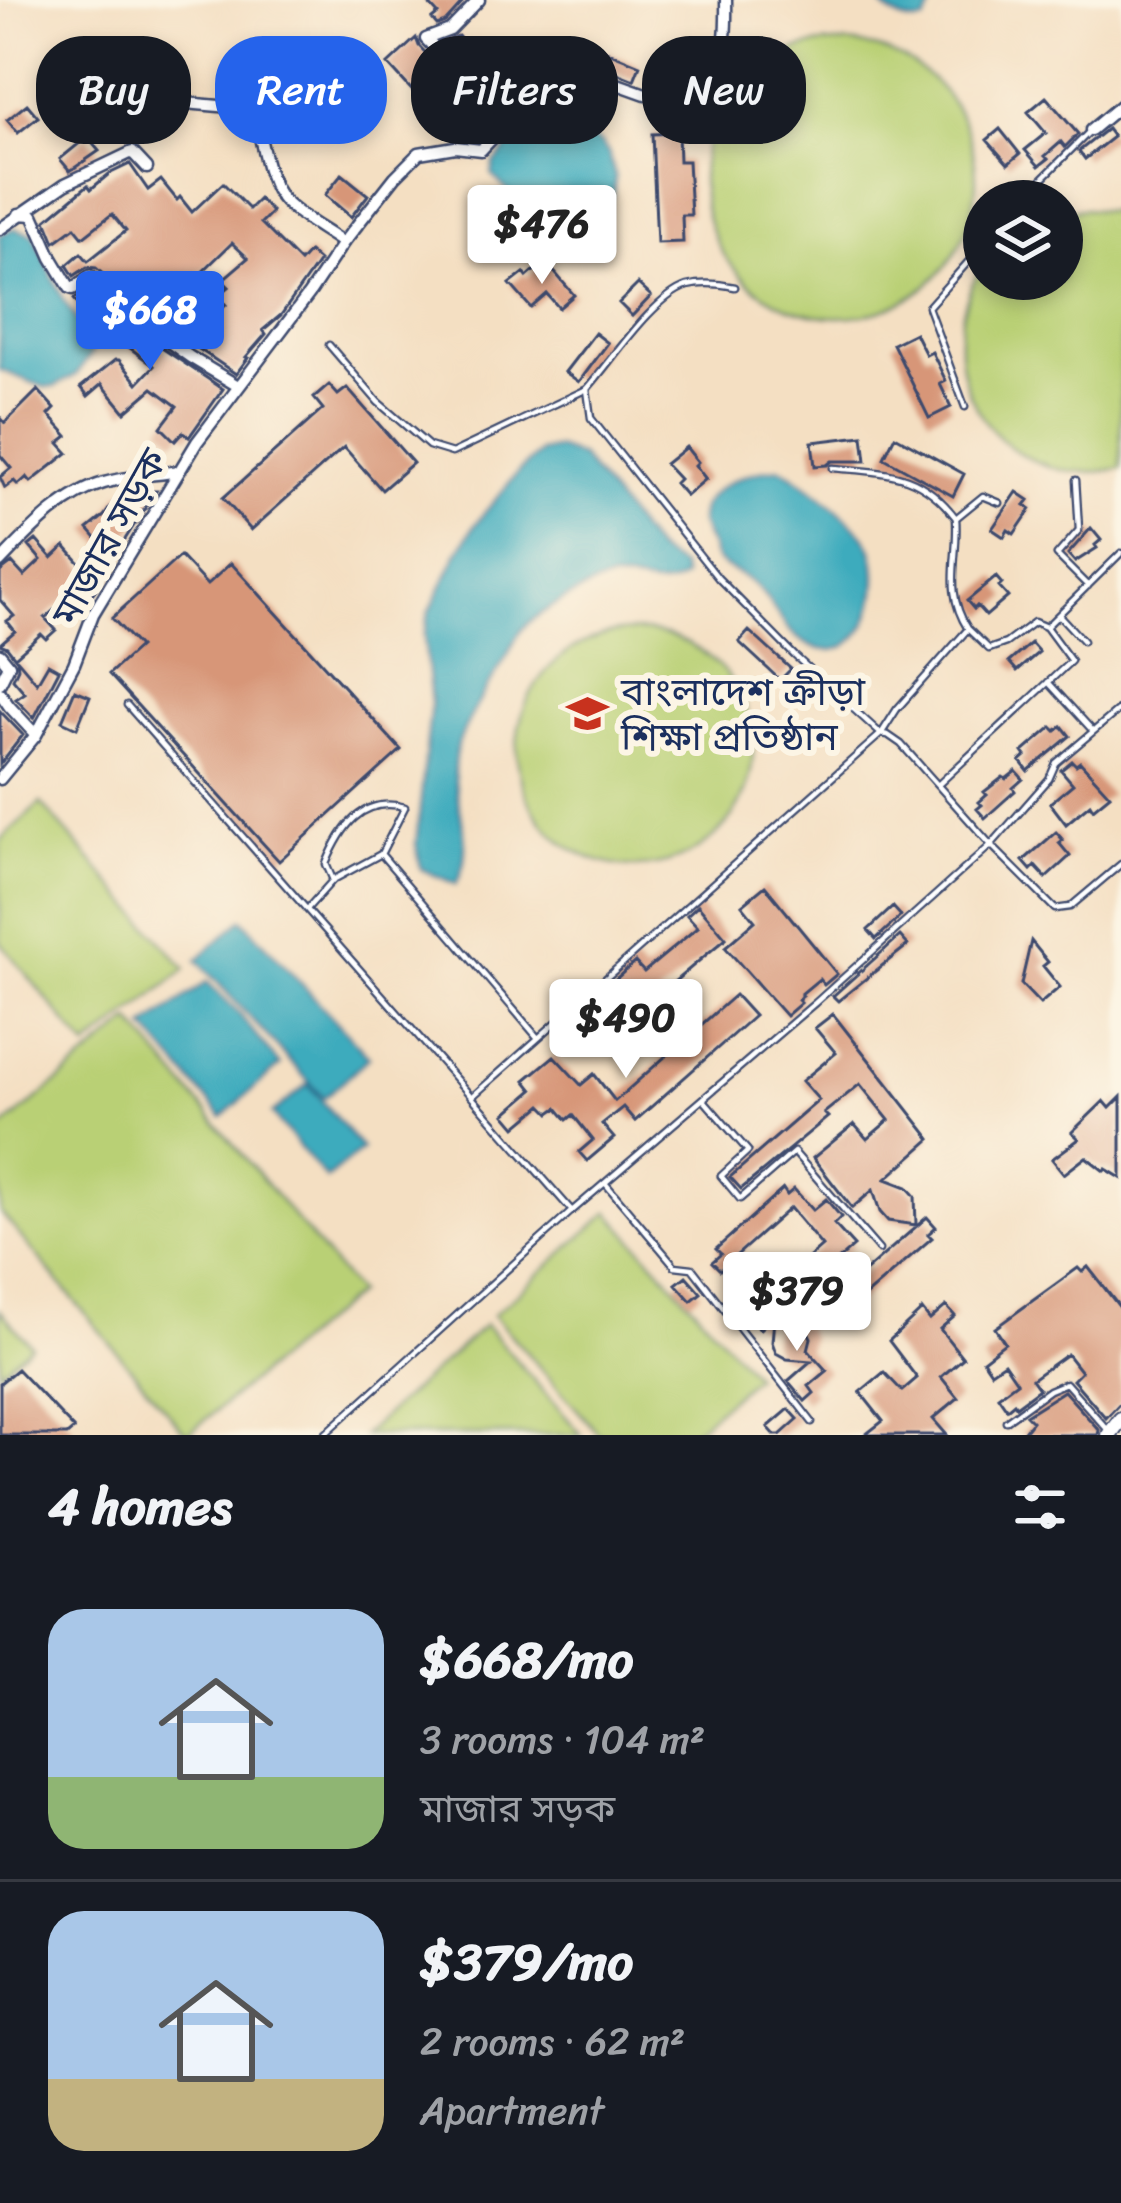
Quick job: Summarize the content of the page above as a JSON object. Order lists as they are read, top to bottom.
{
  "streets": {
    "street": ["মাজার সড়ক"]
  },
  "places": {
    "school or university": ["বাংলাদেশ ক্রীড়া শিক্ষা প্রতিষ্ঠান"]
  },
  "page": {
    "chip": [
      "Buy",
      "Rent",
      "Filters",
      "New"
    ],
    "price": [
      "$476",
      "$668",
      "$490",
      "$379"
    ],
    "heading": "4 homes",
    "list": [
      {
        "name": "$668/mo",
        "note": "3 rooms · 104 m² · মাজার সড়ক"
      },
      {
        "name": "$379/mo",
        "note": "2 rooms · 62 m² · Apartment"
      }
    ]
  }
}
